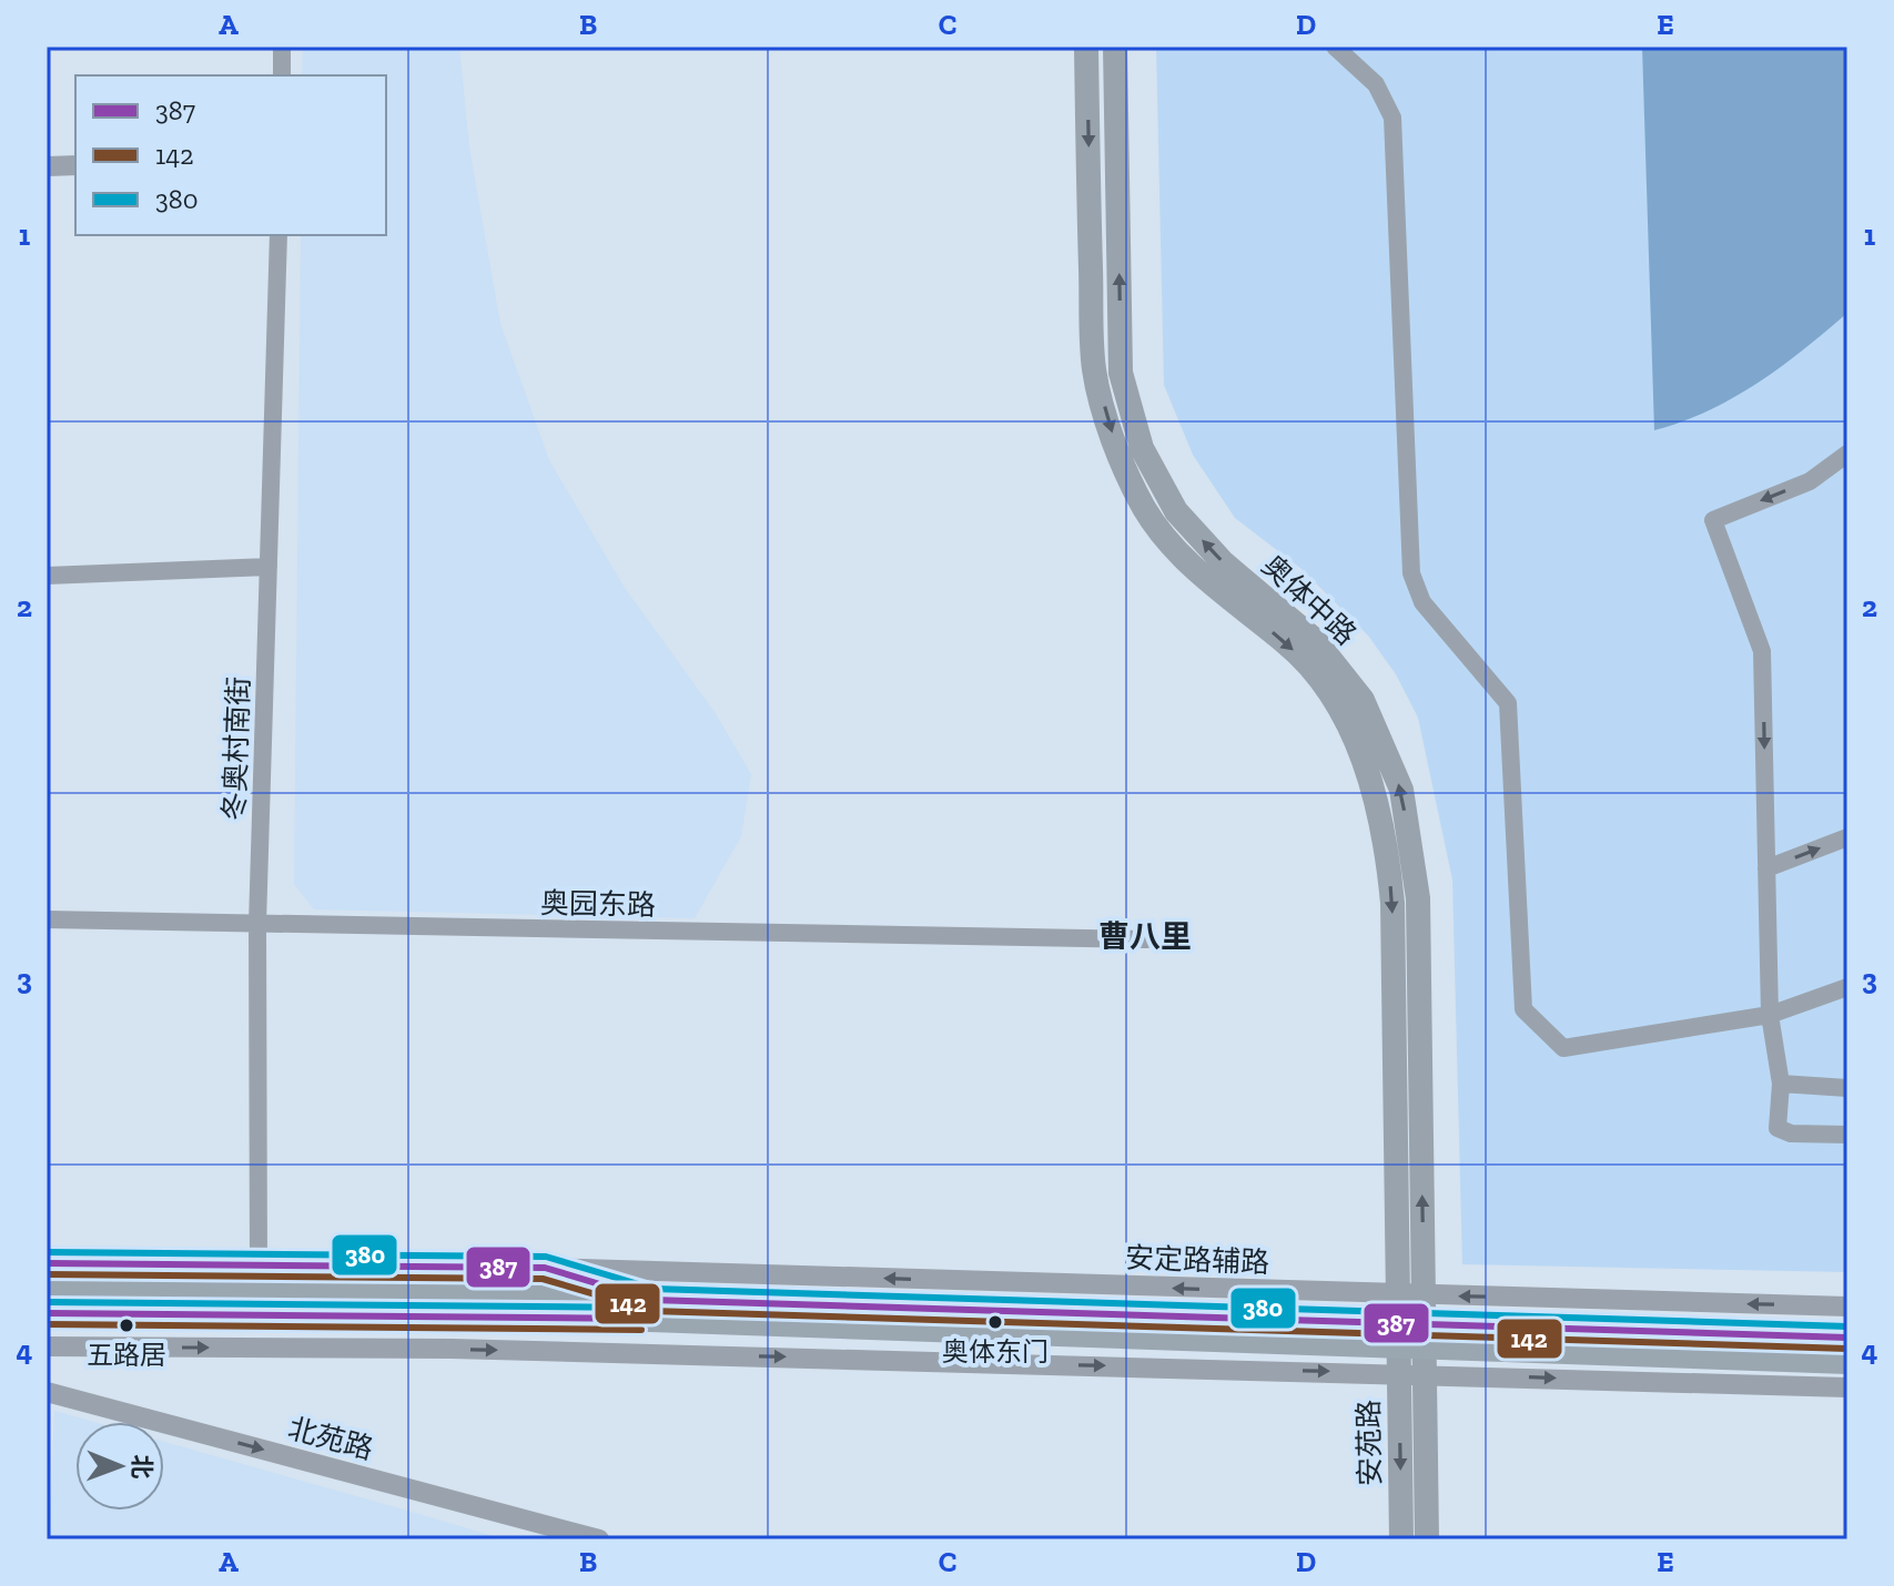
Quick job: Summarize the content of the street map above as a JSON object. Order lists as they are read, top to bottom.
{
  "streets": {
    "main road": ["奥体中路", "安苑路"],
    "street": [
      "冬奥村南街",
      "奥园东路",
      "安定路辅路",
      "北苑路"
    ]
  },
  "crossings": [
    ["奥体中路", "安定路辅路"],
    ["奥体中路", "安苑路"],
    ["冬奥村南街", "奥园东路"],
    ["冬奥村南街", "安定路辅路"]
  ],
  "districts": ["曹八里"],
  "places": ["奥体东门", "五路居"],
  "lines": ["transit line 380", "transit line 387", "transit line 142"],
  "legend": ["387", "142", "380"],
  "north": "right",
  "grid": {
    "columns": [
      "A",
      "B",
      "C",
      "D",
      "E"
    ],
    "rows": [
      "1",
      "2",
      "3",
      "4"
    ]
  }
}
